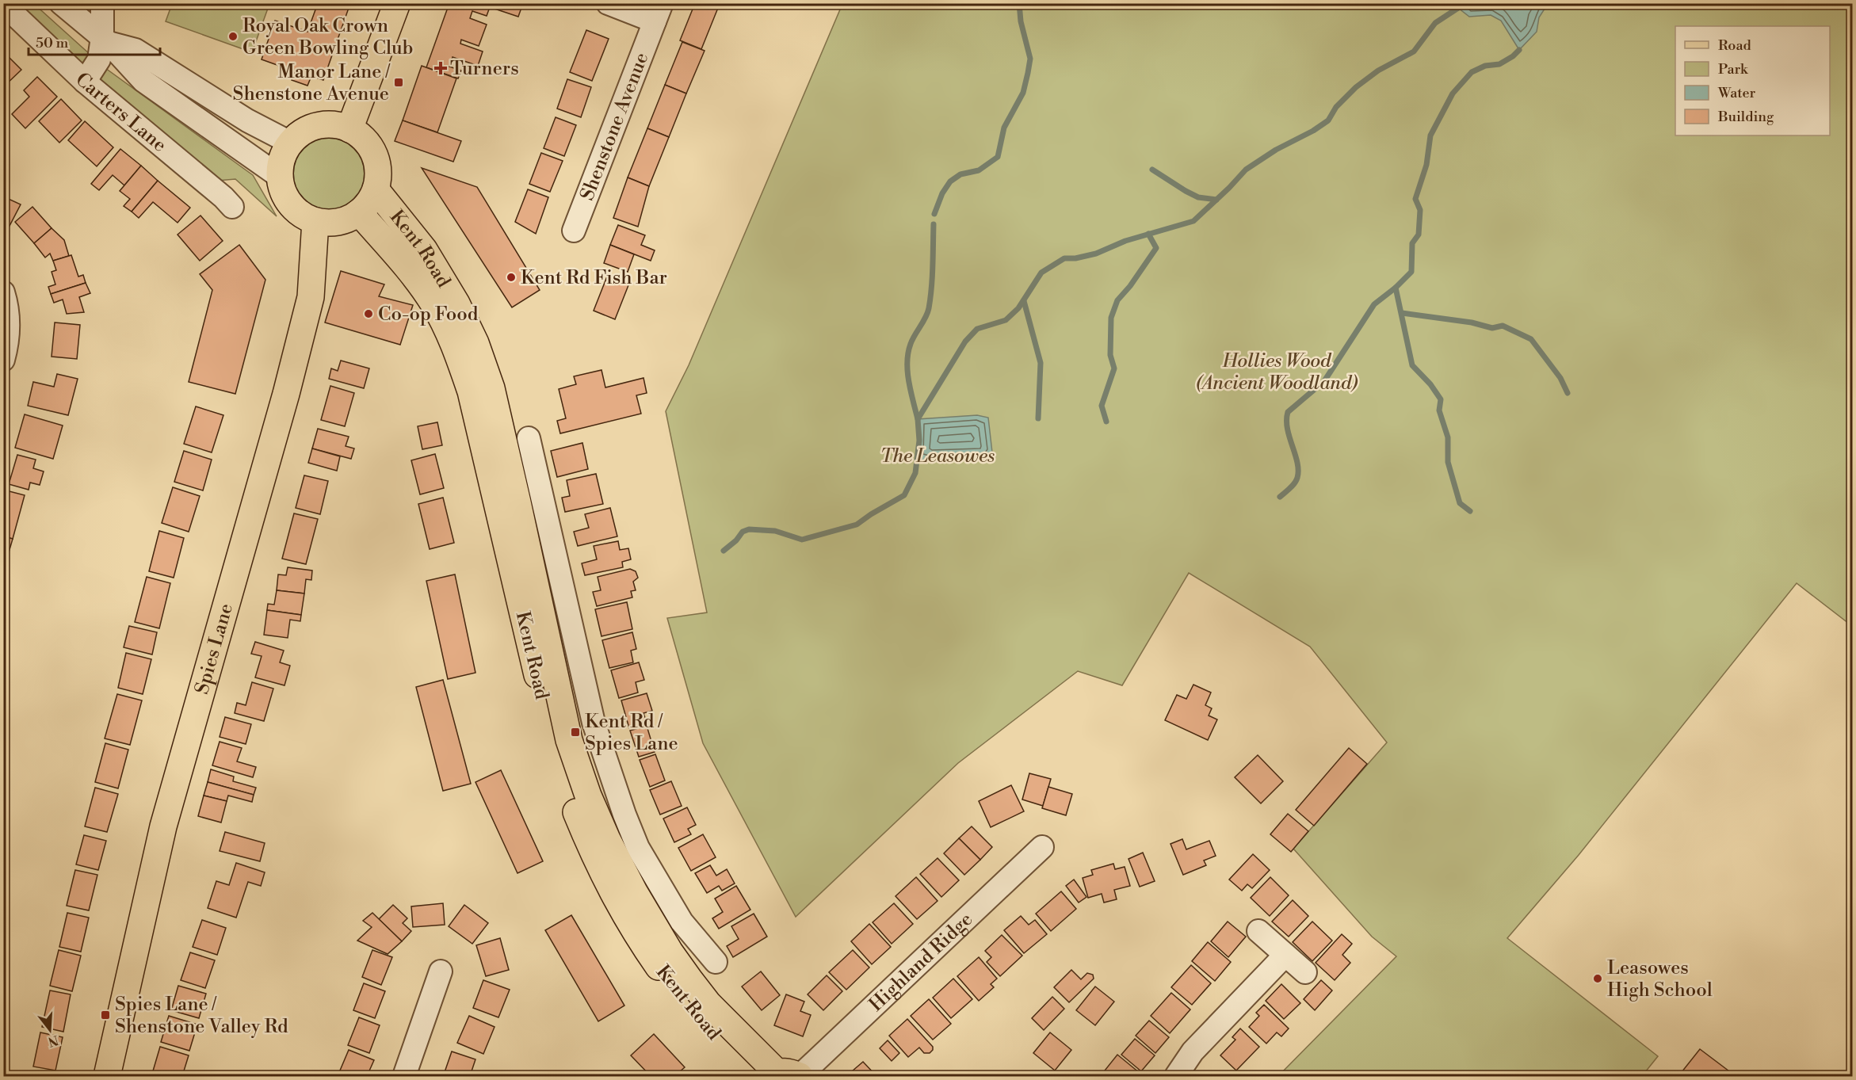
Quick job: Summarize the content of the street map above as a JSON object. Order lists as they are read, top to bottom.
{
  "streets": {
    "main road": ["Kent Road", "Spies Lane"],
    "street": ["Carters Lane", "Shenstone Avenue", "Highland Ridge"]
  },
  "crossings": [
    ["Carters Lane", "Kent Road"],
    ["Carters Lane", "Spies Lane"],
    ["Kent Road", "Spies Lane"],
    ["Kent Road", "Highland Ridge"]
  ],
  "parks": ["Hollies Wood (Ancient Woodland)", "The Leasowes"],
  "places": {
    "other": [
      "Royal Oak Crown Green Bowling Club",
      "Kent Rd Fish Bar",
      "Co-op Food",
      "Leasowes High School"
    ],
    "health": ["Turners"],
    "transit": ["Manor Lane / Shenstone Avenue", "Kent Rd / Spies Lane", "Spies Lane / Shenstone Valley Rd"]
  },
  "legend": [
    "Road",
    "Park",
    "Water",
    "Building"
  ],
  "scale_bar": "50 m",
  "north": "bottom"
}
